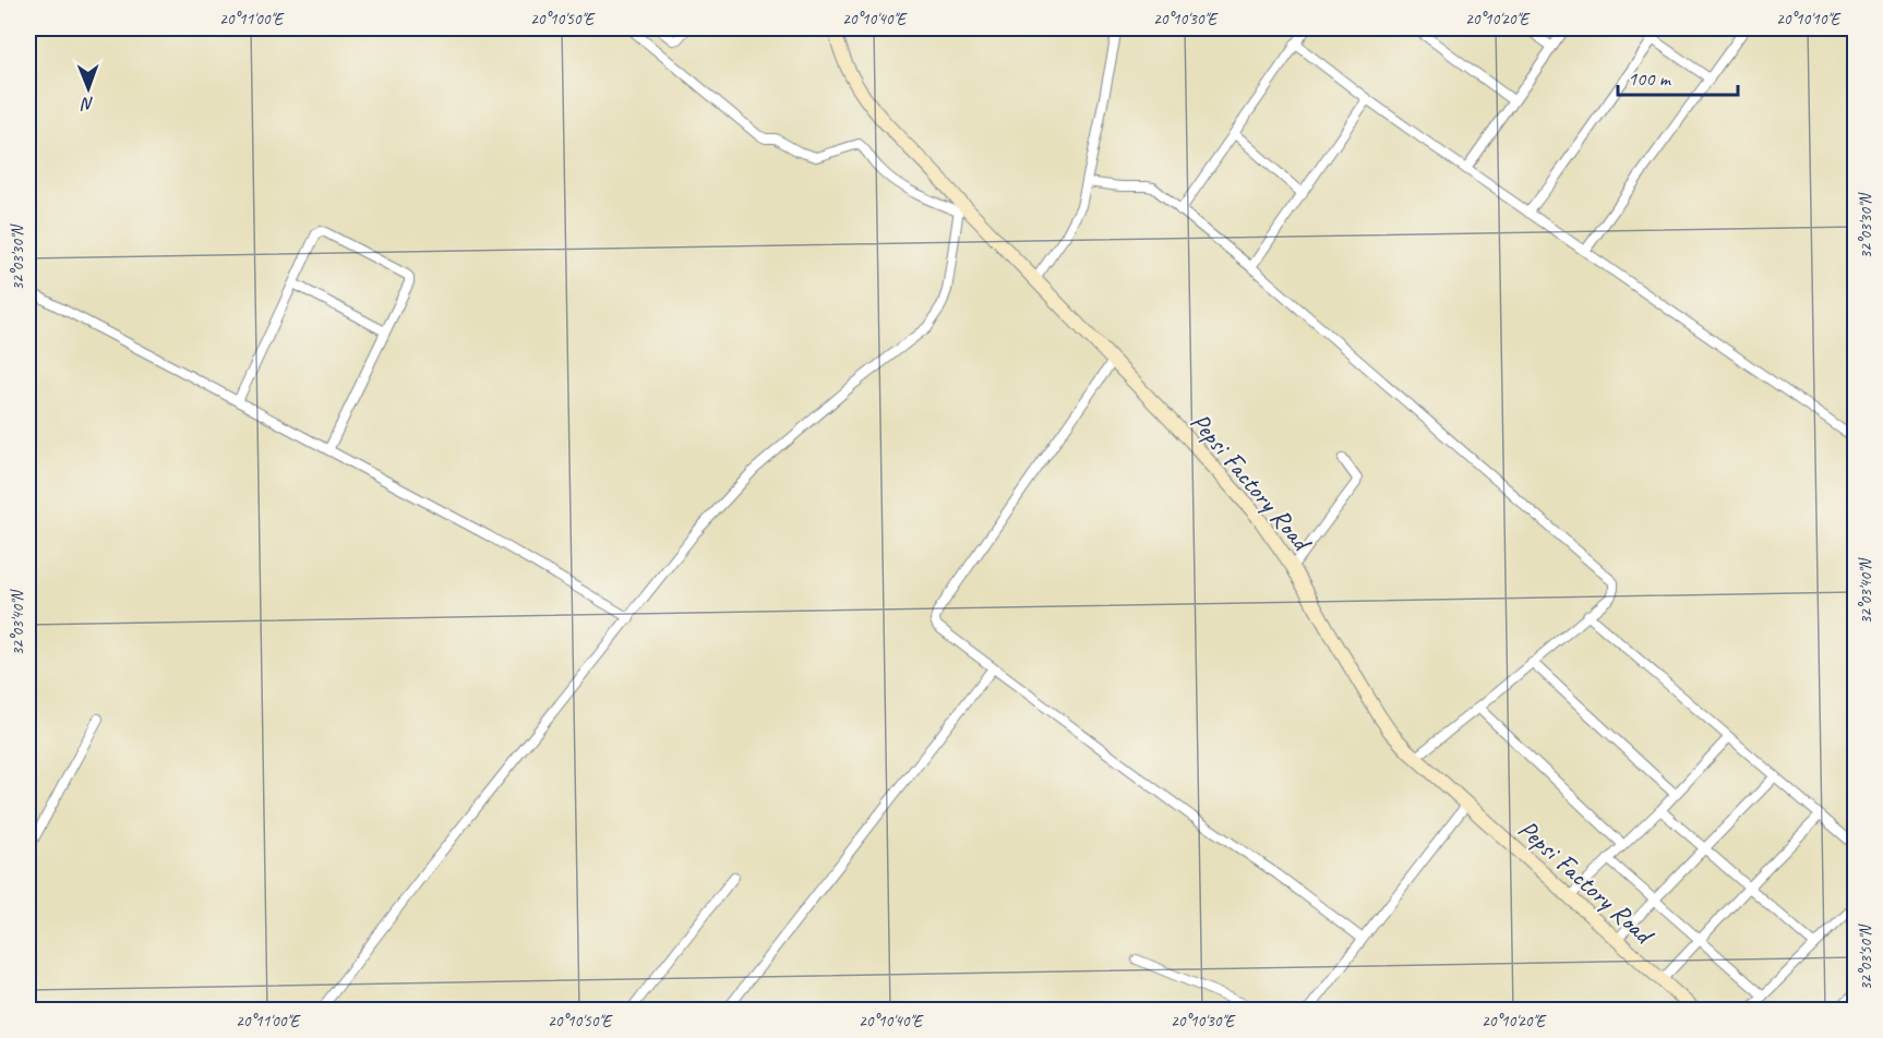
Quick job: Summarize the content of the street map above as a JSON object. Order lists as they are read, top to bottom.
{
  "streets": {
    "main road": ["Pepsi Factory Road"]
  },
  "scale_bar": "100 m",
  "north": "bottom",
  "coordinates": [
    "20°11'00\"E",
    "20°10'50\"E",
    "20°10'40\"E",
    "20°10'30\"E",
    "20°10'20\"E",
    "20°10'10\"E",
    "32°03'30\"N",
    "32°03'40\"N",
    "32°03'50\"N"
  ]
}
